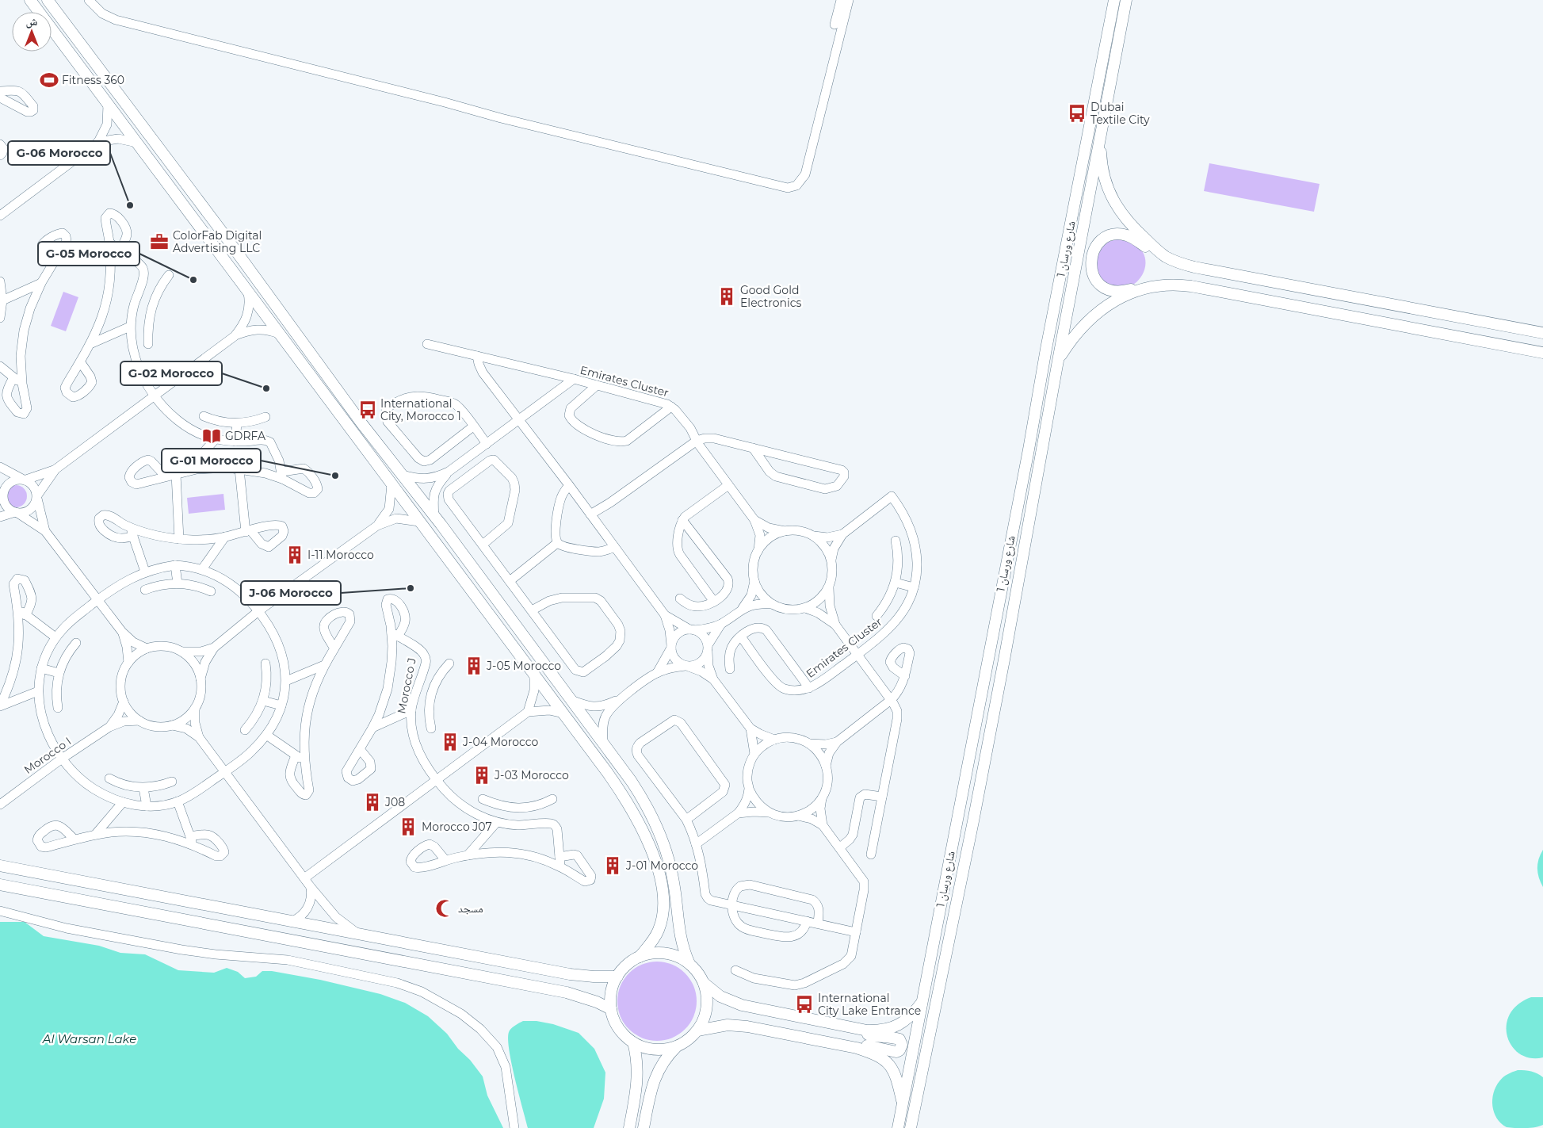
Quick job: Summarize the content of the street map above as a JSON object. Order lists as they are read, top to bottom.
{
  "streets": {
    "street": [
      "شارع ورسان 1",
      "Emirates Cluster",
      "Morocco J",
      "Morocco I"
    ]
  },
  "water": ["Al Warsan Lake"],
  "places": {
    "sports": ["Fitness 360"],
    "bus stop": ["Dubai Textile City", "International City, Morocco 1", "International City Lake Entrance"],
    "other": [
      "G-06 Morocco",
      "G-05 Morocco",
      "G-02 Morocco",
      "G-01 Morocco",
      "J-06 Morocco"
    ],
    "office": ["ColorFab Digital Advertising LLC"],
    "building": [
      "Good Gold Electronics",
      "I-11 Morocco",
      "J-05 Morocco",
      "J-04 Morocco",
      "J-03 Morocco",
      "J08",
      "Morocco J07",
      "J-01 Morocco"
    ],
    "library": ["GDRFA"],
    "mosque": ["مسجد"]
  },
  "north": "top"
}
